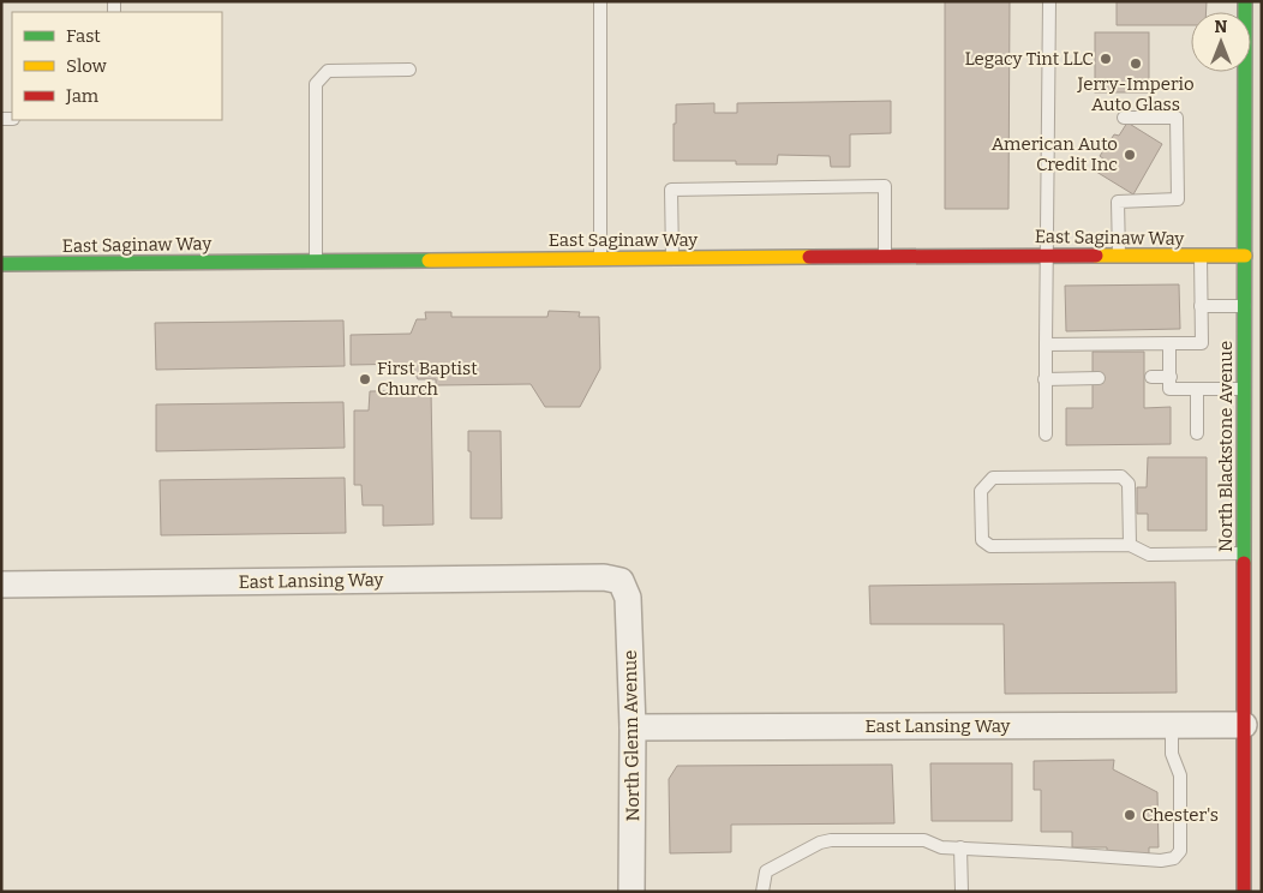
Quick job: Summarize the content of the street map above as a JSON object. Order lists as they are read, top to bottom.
{
  "streets": {
    "street": [
      "East Saginaw Way",
      "North Blackstone Avenue",
      "East Lansing Way",
      "North Glenn Avenue"
    ]
  },
  "crossings": [
    ["East Saginaw Way", "North Blackstone Avenue"],
    ["North Blackstone Avenue", "East Lansing Way"],
    ["East Lansing Way", "North Glenn Avenue"]
  ],
  "places": [
    "Legacy Tint LLC",
    "Jerry-Imperio Auto Glass",
    "American Auto Credit Inc",
    "First Baptist Church",
    "Chester's"
  ],
  "legend": ["Fast", "Slow", "Jam"],
  "north": "top"
}
